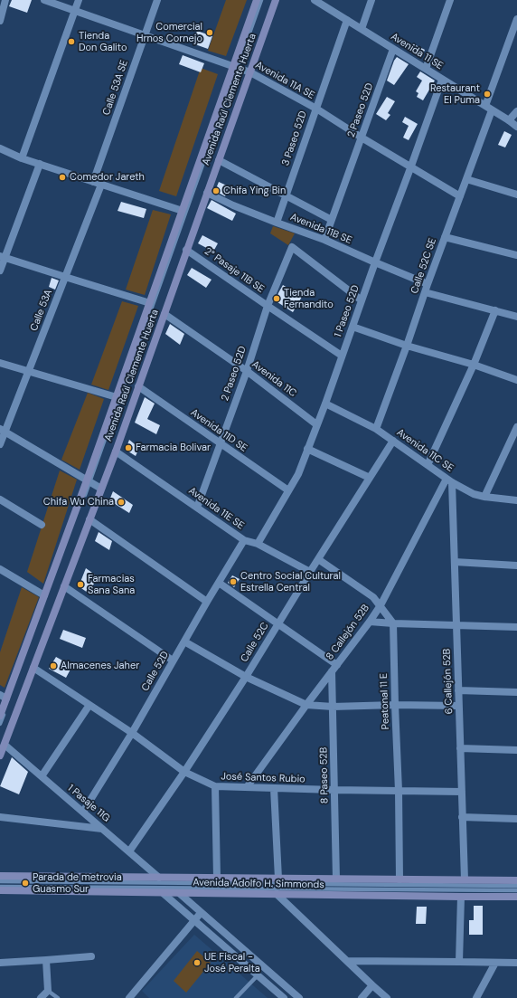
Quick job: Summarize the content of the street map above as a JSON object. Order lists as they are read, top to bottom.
{
  "streets": {
    "main road": ["Avenida Raúl Clemente Huerta", "Avenida Adolfo H. Simmonds"],
    "street": [
      "Avenida 11 SE",
      "Avenida 11A SE",
      "Calle 53A SE",
      "2 Paseo 52D",
      "3 Paseo 52D",
      "Avenida 11B SE",
      "Calle 52C SE",
      "2° Pasaje 11B SE",
      "Calle 53A",
      "1 Paseo 52D",
      "Avenida 11C",
      "Avenida 11D SE",
      "Avenida 11C SE",
      "Avenida 11E SE",
      "8 Callejón 52B",
      "Calle 52C",
      "Calle 52D",
      "6 Callejón 52B",
      "Peatonal 11 E",
      "8 Paseo 52B",
      "José Santos Rubio",
      "1 Pasaje 11G"
    ]
  },
  "crossings": [
    ["Avenida 11 SE", "2 Paseo 52D"],
    ["Avenida 11 SE", "3 Paseo 52D"],
    ["Avenida 11 SE", "Calle 52C SE"],
    ["Avenida 11 SE", "1 Paseo 52D"],
    ["Avenida 11A SE", "Calle 53A SE"],
    ["Avenida 11A SE", "Avenida Raúl Clemente Huerta"],
    ["Avenida 11A SE", "2 Paseo 52D"],
    ["Avenida 11A SE", "3 Paseo 52D"],
    ["Avenida 11A SE", "Calle 52C SE"],
    ["Avenida 11A SE", "1 Paseo 52D"],
    ["Avenida Raúl Clemente Huerta", "Avenida 11B SE"],
    ["Avenida Raúl Clemente Huerta", "2° Pasaje 11B SE"],
    ["Avenida Raúl Clemente Huerta", "Avenida 11C"],
    ["Avenida Raúl Clemente Huerta", "Avenida 11D SE"],
    ["Avenida Raúl Clemente Huerta", "Avenida 11E SE"],
    ["Avenida Raúl Clemente Huerta", "José Santos Rubio"],
    ["Avenida Raúl Clemente Huerta", "1 Pasaje 11G"],
    ["2 Paseo 52D", "Avenida 11B SE"],
    ["2 Paseo 52D", "2° Pasaje 11B SE"],
    ["2 Paseo 52D", "1 Paseo 52D"],
    ["2 Paseo 52D", "Avenida 11C"],
    ["2 Paseo 52D", "Avenida 11D SE"],
    ["2 Paseo 52D", "Avenida 11E SE"],
    ["3 Paseo 52D", "Avenida 11B SE"],
    ["Avenida 11B SE", "Calle 52C SE"],
    ["Avenida 11B SE", "1 Paseo 52D"],
    ["Calle 52C SE", "Avenida 11C SE"],
    ["2° Pasaje 11B SE", "1 Paseo 52D"],
    ["1 Paseo 52D", "Avenida 11C"],
    ["1 Paseo 52D", "Avenida 11D SE"],
    ["1 Paseo 52D", "Avenida 11C SE"],
    ["1 Paseo 52D", "Avenida 11E SE"],
    ["Avenida 11C SE", "8 Callejón 52B"],
    ["Avenida 11C SE", "Calle 52C"],
    ["Avenida 11C SE", "6 Callejón 52B"],
    ["Avenida 11E SE", "Calle 52C"],
    ["Avenida 11E SE", "Calle 52D"],
    ["8 Callejón 52B", "6 Callejón 52B"],
    ["8 Callejón 52B", "8 Paseo 52B"],
    ["8 Callejón 52B", "José Santos Rubio"],
    ["Calle 52C", "José Santos Rubio"],
    ["Calle 52C", "1 Pasaje 11G"],
    ["Calle 52D", "José Santos Rubio"],
    ["Calle 52D", "1 Pasaje 11G"],
    ["6 Callejón 52B", "José Santos Rubio"],
    ["6 Callejón 52B", "Avenida Adolfo H. Simmonds"],
    ["Peatonal 11 E", "José Santos Rubio"],
    ["Peatonal 11 E", "Avenida Adolfo H. Simmonds"],
    ["8 Paseo 52B", "José Santos Rubio"],
    ["8 Paseo 52B", "Avenida Adolfo H. Simmonds"],
    ["1 Pasaje 11G", "Avenida Adolfo H. Simmonds"]
  ],
  "places": [
    "Comercial Hrnos Cornejo",
    "Tienda Don Galito",
    "Restaurant El Puma",
    "Comedor Jareth",
    "Chifa Ying Bin",
    "Tienda Fernandito",
    "Farmacia Bolivar",
    "Chifa Wu China",
    "Centro Social Cultural Estrella Central",
    "Farmacias Sana Sana",
    "Almacenes Jaher",
    "Parada de metrovia Guasmo Sur",
    "UE Fiscal - José Peralta"
  ]
}
